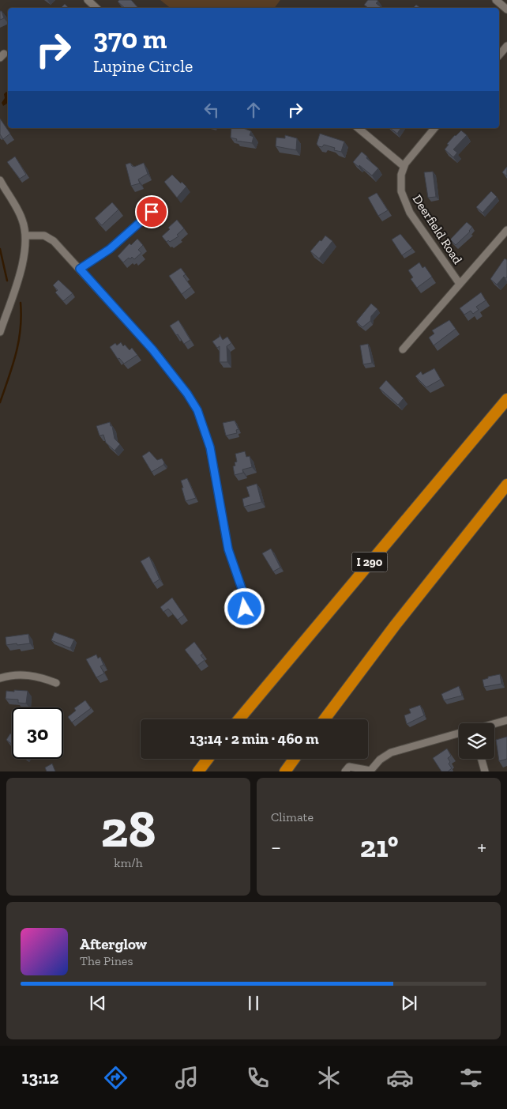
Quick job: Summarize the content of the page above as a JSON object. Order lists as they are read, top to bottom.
{
  "streets": {
    "highway": ["I 290"],
    "street": ["Deerfield Road"]
  },
  "page": {
    "turn": ["370 m", "Lupine Circle"],
    "limit": "30",
    "trip": "13:14 · 2 min · 460 m",
    "tile": [
      ["28", "km/h"],
      "Climate"
    ],
    "heat": ["−", "21°", "+"],
    "song": ["Afterglow", "The Pines"],
    "tabs": "13:12"
  }
}
